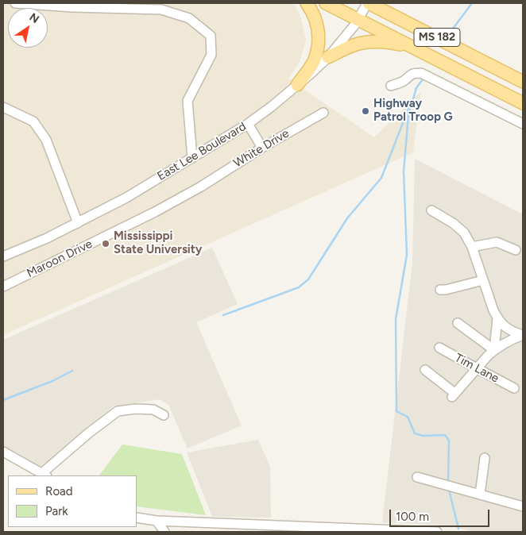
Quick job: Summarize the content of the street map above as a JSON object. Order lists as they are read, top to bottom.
{
  "streets": {
    "main road": ["MS 182"],
    "street": [
      "White Drive",
      "East Lee Boulevard",
      "Maroon Drive",
      "Tim Lane"
    ]
  },
  "crossings": [
    ["MS 182", "East Lee Boulevard"],
    ["White Drive", "Maroon Drive"]
  ],
  "places": ["Highway Patrol Troop G", "Mississippi State University"],
  "legend": ["Road", "Park"],
  "scale_bar": "100 m",
  "north": "top right"
}
